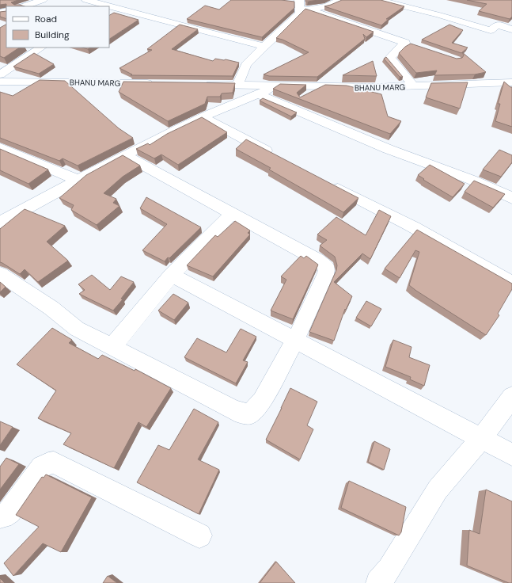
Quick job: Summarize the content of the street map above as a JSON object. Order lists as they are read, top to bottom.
{
  "streets": {
    "street": ["BHANU MARG"]
  },
  "legend": ["Road", "Building"]
}
